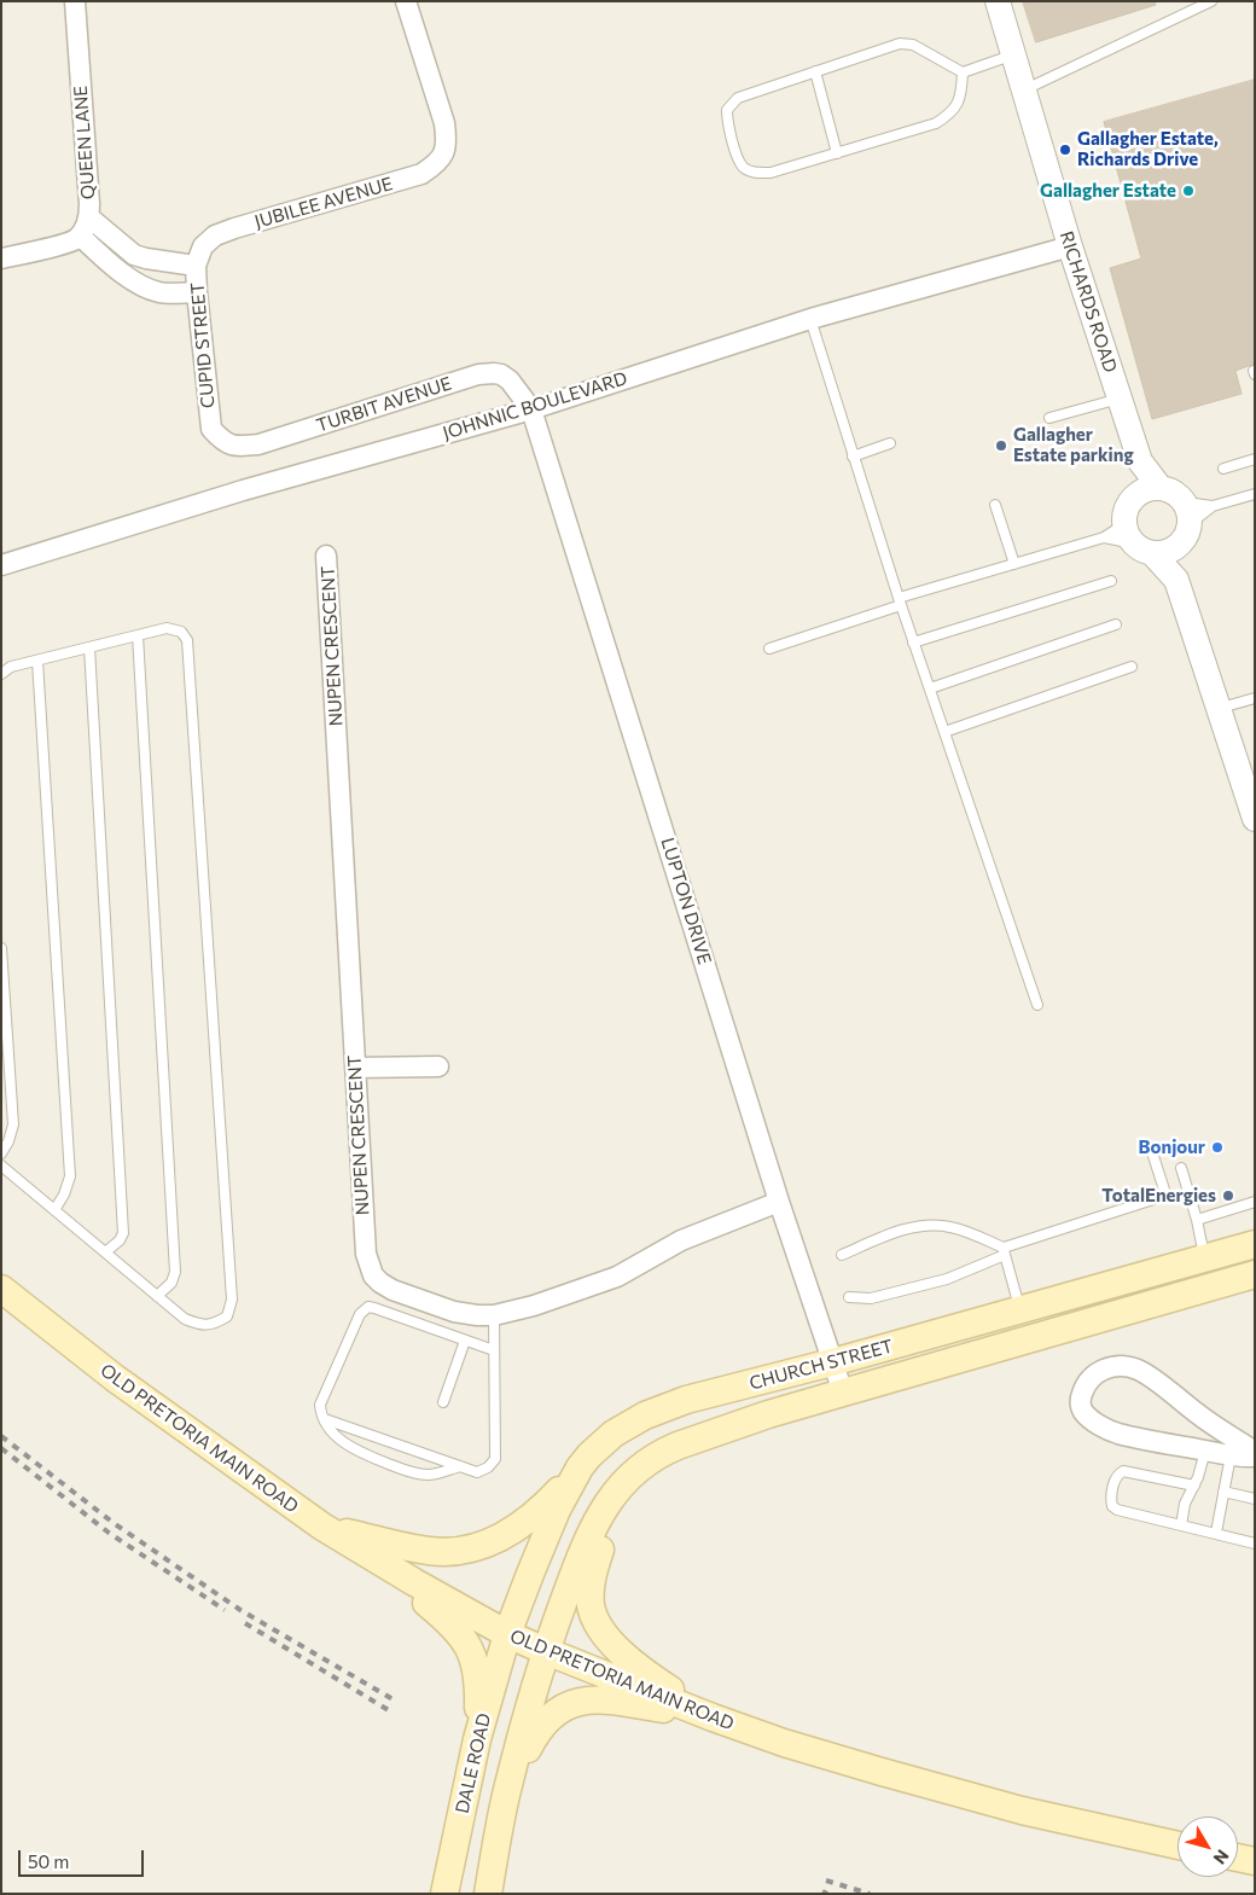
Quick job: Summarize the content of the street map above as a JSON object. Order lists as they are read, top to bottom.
{
  "streets": {
    "main road": ["CHURCH STREET", "OLD PRETORIA MAIN ROAD", "DALE ROAD"],
    "street": [
      "QUEEN LANE",
      "JUBILEE AVENUE",
      "RICHARDS ROAD",
      "CUPID STREET",
      "TURBIT AVENUE",
      "JOHNNIC BOULEVARD",
      "NUPEN CRESCENT",
      "LUPTON DRIVE"
    ]
  },
  "crossings": [
    ["JUBILEE AVENUE", "CUPID STREET"],
    ["RICHARDS ROAD", "JOHNNIC BOULEVARD"],
    ["CUPID STREET", "TURBIT AVENUE"],
    ["TURBIT AVENUE", "JOHNNIC BOULEVARD"],
    ["TURBIT AVENUE", "LUPTON DRIVE"],
    ["JOHNNIC BOULEVARD", "LUPTON DRIVE"],
    ["NUPEN CRESCENT", "LUPTON DRIVE"],
    ["LUPTON DRIVE", "CHURCH STREET"],
    ["CHURCH STREET", "OLD PRETORIA MAIN ROAD"],
    ["CHURCH STREET", "DALE ROAD"],
    ["OLD PRETORIA MAIN ROAD", "DALE ROAD"]
  ],
  "places": [
    "Gallagher Estate, Richards Drive",
    "Gallagher Estate",
    "Gallagher Estate parking",
    "Bonjour",
    "TotalEnergies"
  ],
  "scale_bar": "50 m",
  "north": "bottom right"
}
